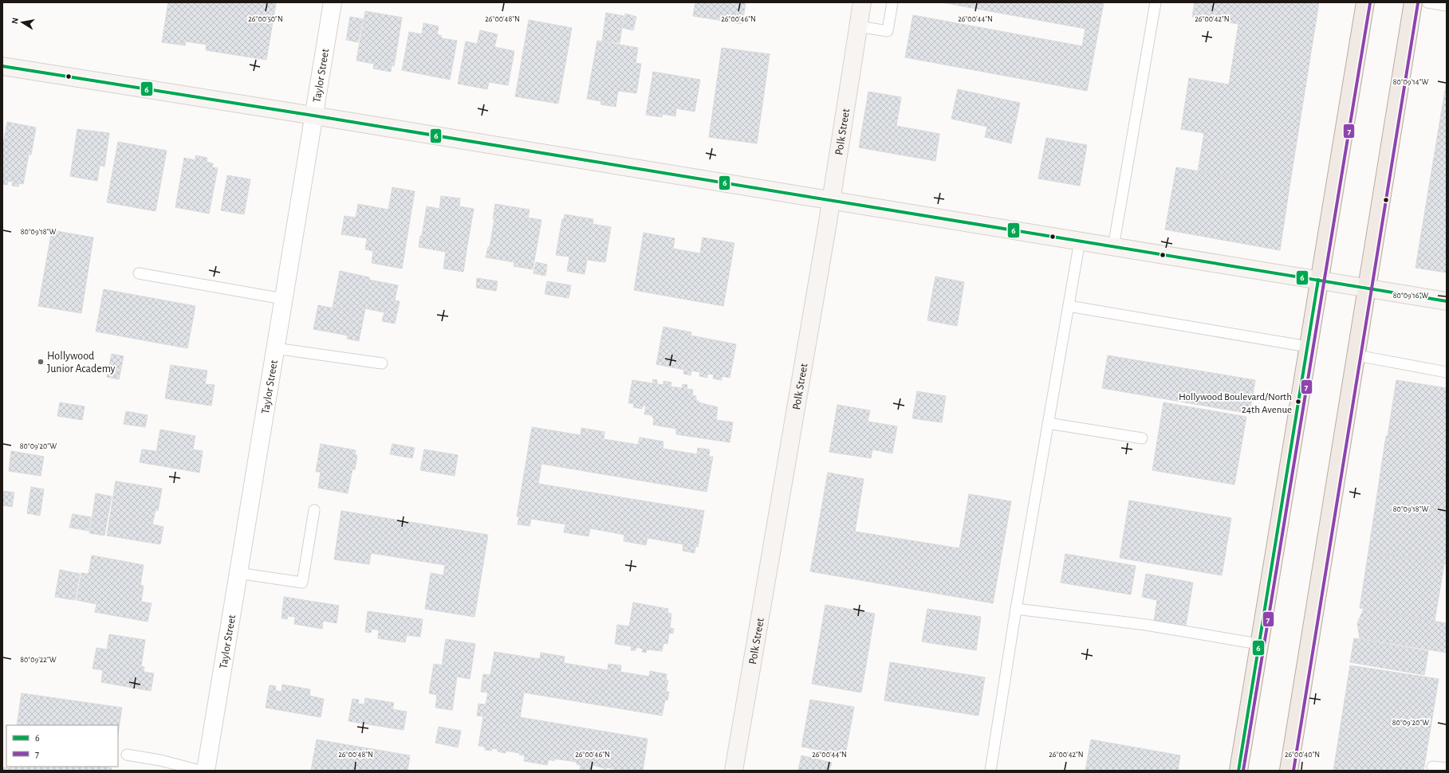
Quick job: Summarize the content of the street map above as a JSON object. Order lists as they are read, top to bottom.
{
  "streets": {
    "street": ["Taylor Street", "Polk Street"]
  },
  "places": ["Hollywood Junior Academy", "Hollywood Boulevard/North 24th Avenue"],
  "lines": ["transit line 7", "transit line 6"],
  "legend": ["6", "7"],
  "north": "left",
  "coordinates": [
    "26°00'50\"N",
    "26°00'48\"N",
    "26°00'46\"N",
    "26°00'44\"N",
    "26°00'42\"N",
    "80°09'14\"W",
    "80°09'18\"W",
    "80°09'16\"W",
    "80°09'20\"W",
    "80°09'22\"W",
    "26°00'40\"N"
  ]
}
